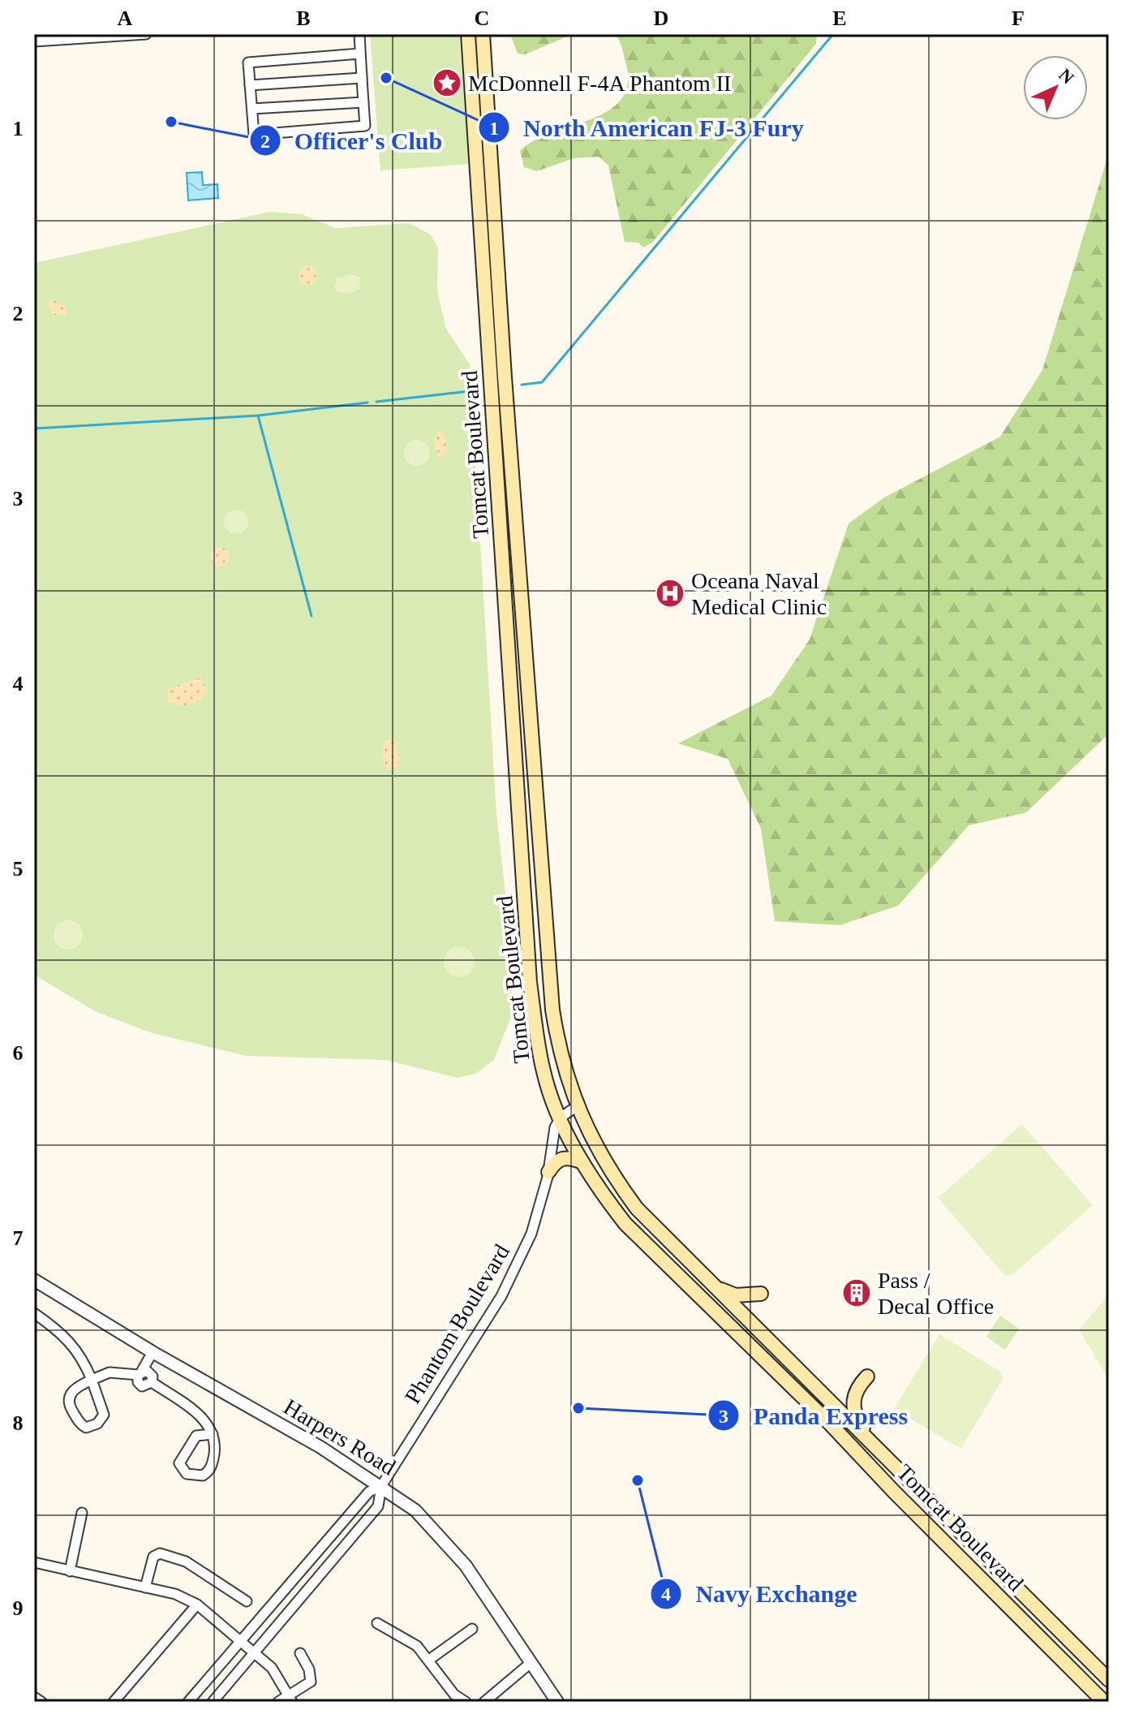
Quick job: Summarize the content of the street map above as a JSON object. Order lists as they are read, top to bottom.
{
  "streets": {
    "main road": ["Tomcat Boulevard"],
    "street": ["Phantom Boulevard", "Harpers Road"]
  },
  "crossings": [
    ["Tomcat Boulevard", "Phantom Boulevard"],
    ["Phantom Boulevard", "Harpers Road"]
  ],
  "places": {
    "other": [
      "North American FJ-3 Fury",
      "Officer's Club",
      "Panda Express",
      "Navy Exchange"
    ],
    "place": ["McDonnell F-4A Phantom II"],
    "hospital": ["Oceana Naval Medical Clinic"],
    "building": ["Pass / Decal Office"]
  },
  "north": "top right",
  "grid": {
    "columns": [
      "A",
      "B",
      "C",
      "D",
      "E",
      "F"
    ],
    "rows": [
      "1",
      "2",
      "3",
      "4",
      "5",
      "6",
      "7",
      "8",
      "9"
    ]
  }
}
